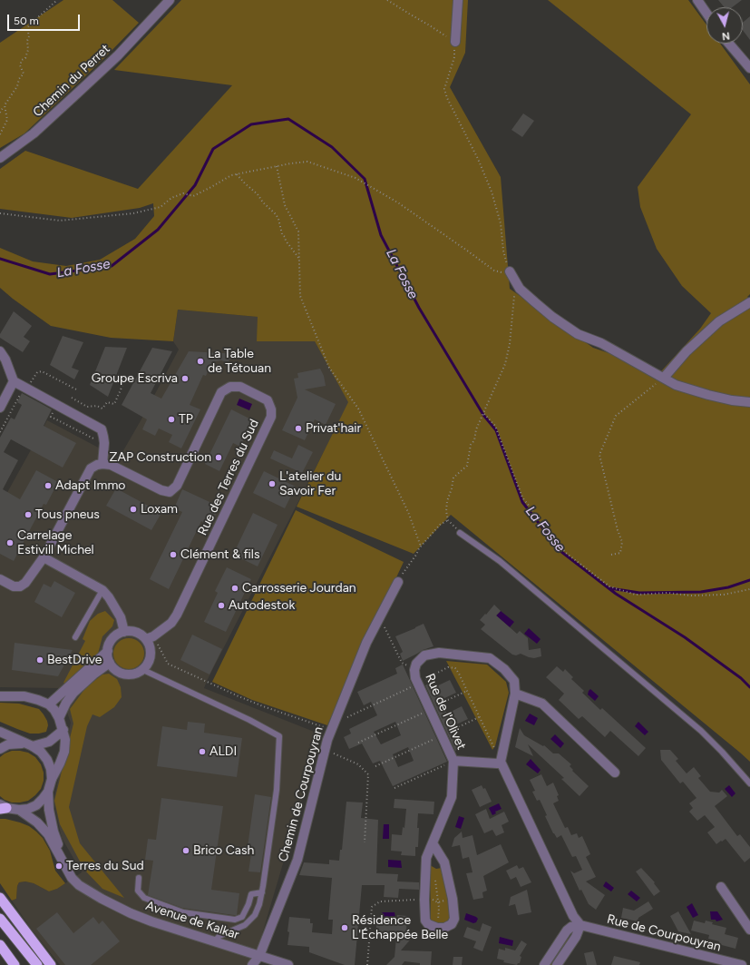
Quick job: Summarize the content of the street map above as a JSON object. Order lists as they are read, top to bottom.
{
  "streets": {
    "street": [
      "Chemin du Perret",
      "Rue des Terres du Sud",
      "Rue de l'Olivet",
      "Chemin de Courpouyran",
      "Avenue de Kalkar",
      "Rue de Courpouyran"
    ]
  },
  "crossings": [
    ["Chemin de Courpouyran", "Avenue de Kalkar"]
  ],
  "water": ["La Fosse"],
  "places": [
    "La Table de Tétouan",
    "Groupe Escriva",
    "TP",
    "Privat'hair",
    "ZAP Construction",
    "L'atelier du Savoir Fer",
    "Adapt Immo",
    "Loxam",
    "Tous pneus",
    "Carrelage Estivill Michel",
    "Clément & fils",
    "Carrosserie Jourdan",
    "Autodestok",
    "BestDrive",
    "ALDI",
    "Brico Cash",
    "Terres du Sud",
    "Résidence L'Échappée Belle"
  ],
  "scale_bar": "50 m",
  "north": "bottom"
}
